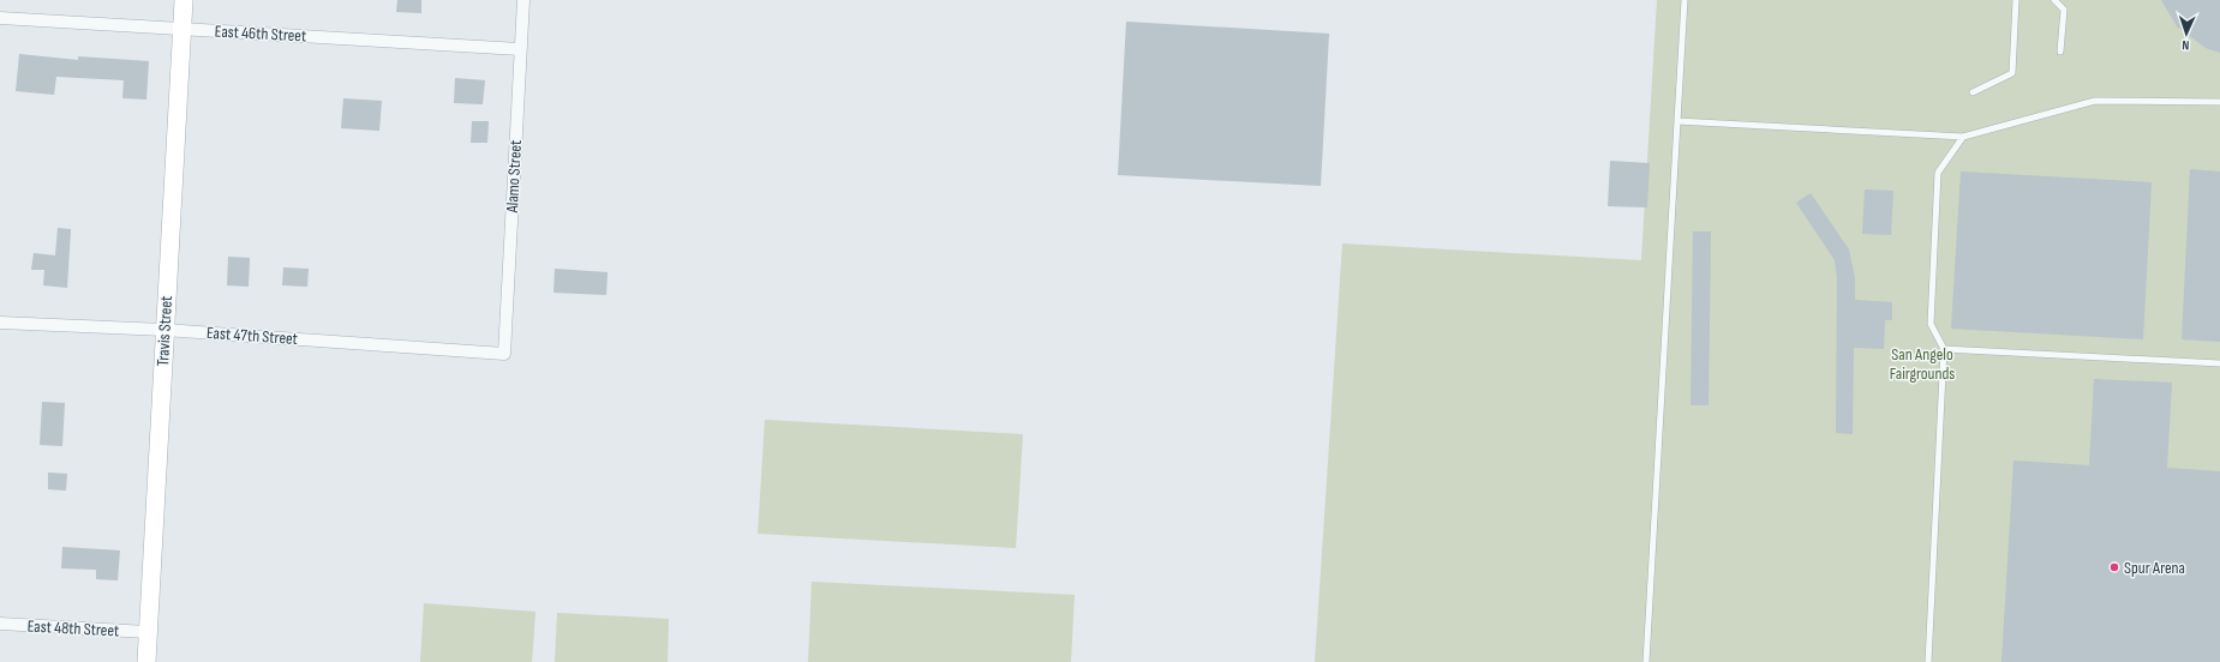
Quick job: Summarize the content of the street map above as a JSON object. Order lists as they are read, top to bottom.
{
  "streets": {
    "street": [
      "East 46th Street",
      "Alamo Street",
      "Travis Street",
      "East 47th Street",
      "East 48th Street"
    ]
  },
  "crossings": [
    ["East 46th Street", "Alamo Street"],
    ["East 46th Street", "Travis Street"],
    ["Alamo Street", "East 47th Street"],
    ["Travis Street", "East 47th Street"],
    ["Travis Street", "East 48th Street"]
  ],
  "parks": ["San Angelo Fairgrounds"],
  "places": ["Spur Arena"],
  "north": "bottom"
}
